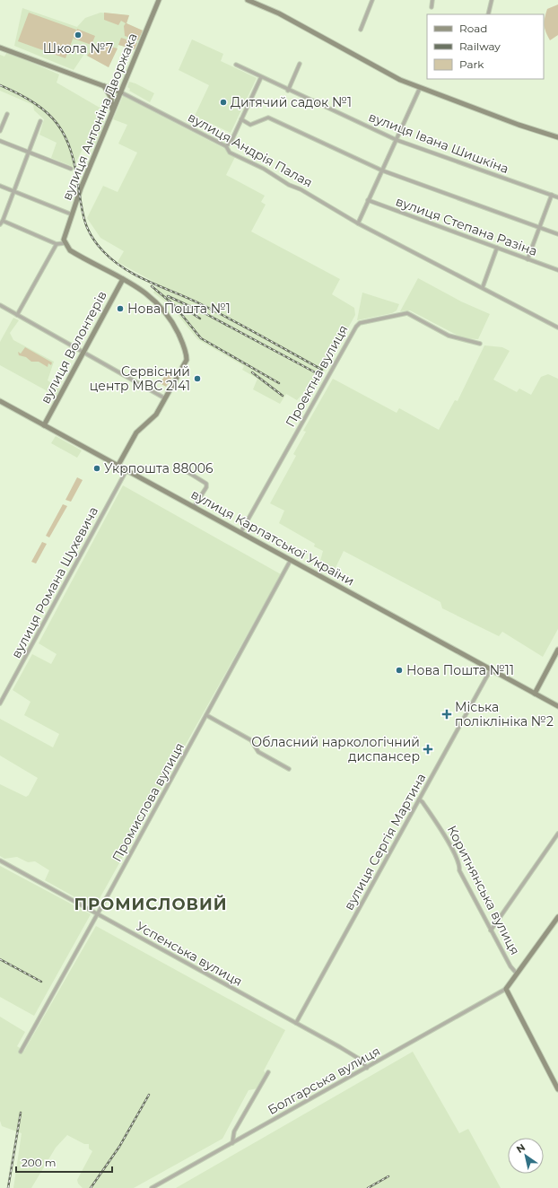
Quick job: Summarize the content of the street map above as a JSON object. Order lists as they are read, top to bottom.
{
  "streets": {
    "street": [
      "вулиця Антоніна Дворжака",
      "вулиця Івана Шишкіна",
      "вулиця Андрія Палая",
      "вулиця Степана Разіна",
      "вулиця Волонтерів",
      "Проектна вулиця",
      "вулиця Карпатської України",
      "вулиця Романа Шухевича",
      "Промислова вулиця",
      "вулиця Сергія Мартина",
      "Коритнянська вулиця",
      "Успенська вулиця",
      "Болгарська вулиця"
    ]
  },
  "crossings": [
    ["вулиця Антоніна Дворжака", "вулиця Андрія Палая"],
    ["вулиця Волонтерів", "вулиця Карпатської України"],
    ["Проектна вулиця", "вулиця Карпатської України"],
    ["вулиця Карпатської України", "вулиця Романа Шухевича"],
    ["вулиця Карпатської України", "Промислова вулиця"],
    ["вулиця Карпатської України", "вулиця Сергія Мартина"],
    ["Промислова вулиця", "Успенська вулиця"],
    ["вулиця Сергія Мартина", "Коритнянська вулиця"],
    ["вулиця Сергія Мартина", "Успенська вулиця"],
    ["Коритнянська вулиця", "Болгарська вулиця"],
    ["Успенська вулиця", "Болгарська вулиця"]
  ],
  "districts": ["ПРОМИСЛОВИЙ"],
  "places": {
    "other": [
      "Школа №7",
      "Дитячий садок №1",
      "Нова Пошта №1",
      "Сервісний центр МВС 2141",
      "Укрпошта 88006",
      "Нова Пошта №11"
    ],
    "health": ["Міська поліклініка №2", "Обласний наркологічний диспансер"]
  },
  "legend": ["Road", "Railway", "Park"],
  "scale_bar": "200 m",
  "north": "top left"
}
